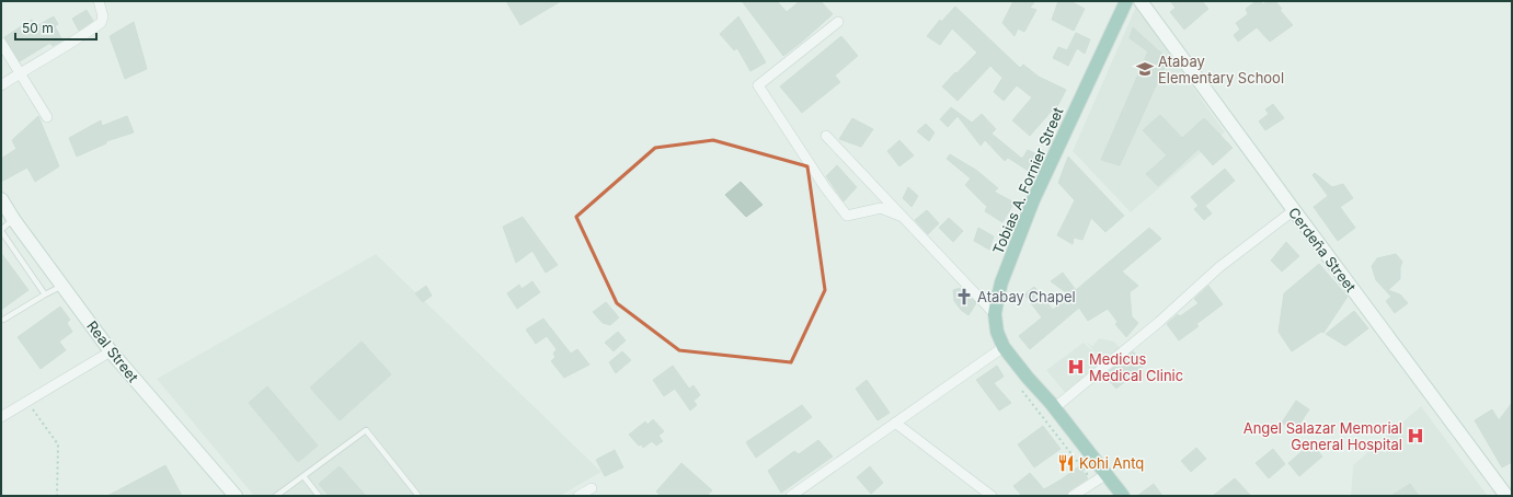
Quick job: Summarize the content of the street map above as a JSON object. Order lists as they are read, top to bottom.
{
  "streets": {
    "main road": ["Tobias A. Fornier Street", "Cerdeña Street", "Real Street"]
  },
  "places": {
    "school or university": ["Atabay Elementary School"],
    "church": ["Atabay Chapel"],
    "hospital": ["Medicus Medical Clinic", "Angel Salazar Memorial General Hospital"],
    "restaurant": ["Kohi Antq"]
  },
  "scale_bar": "50 m"
}
